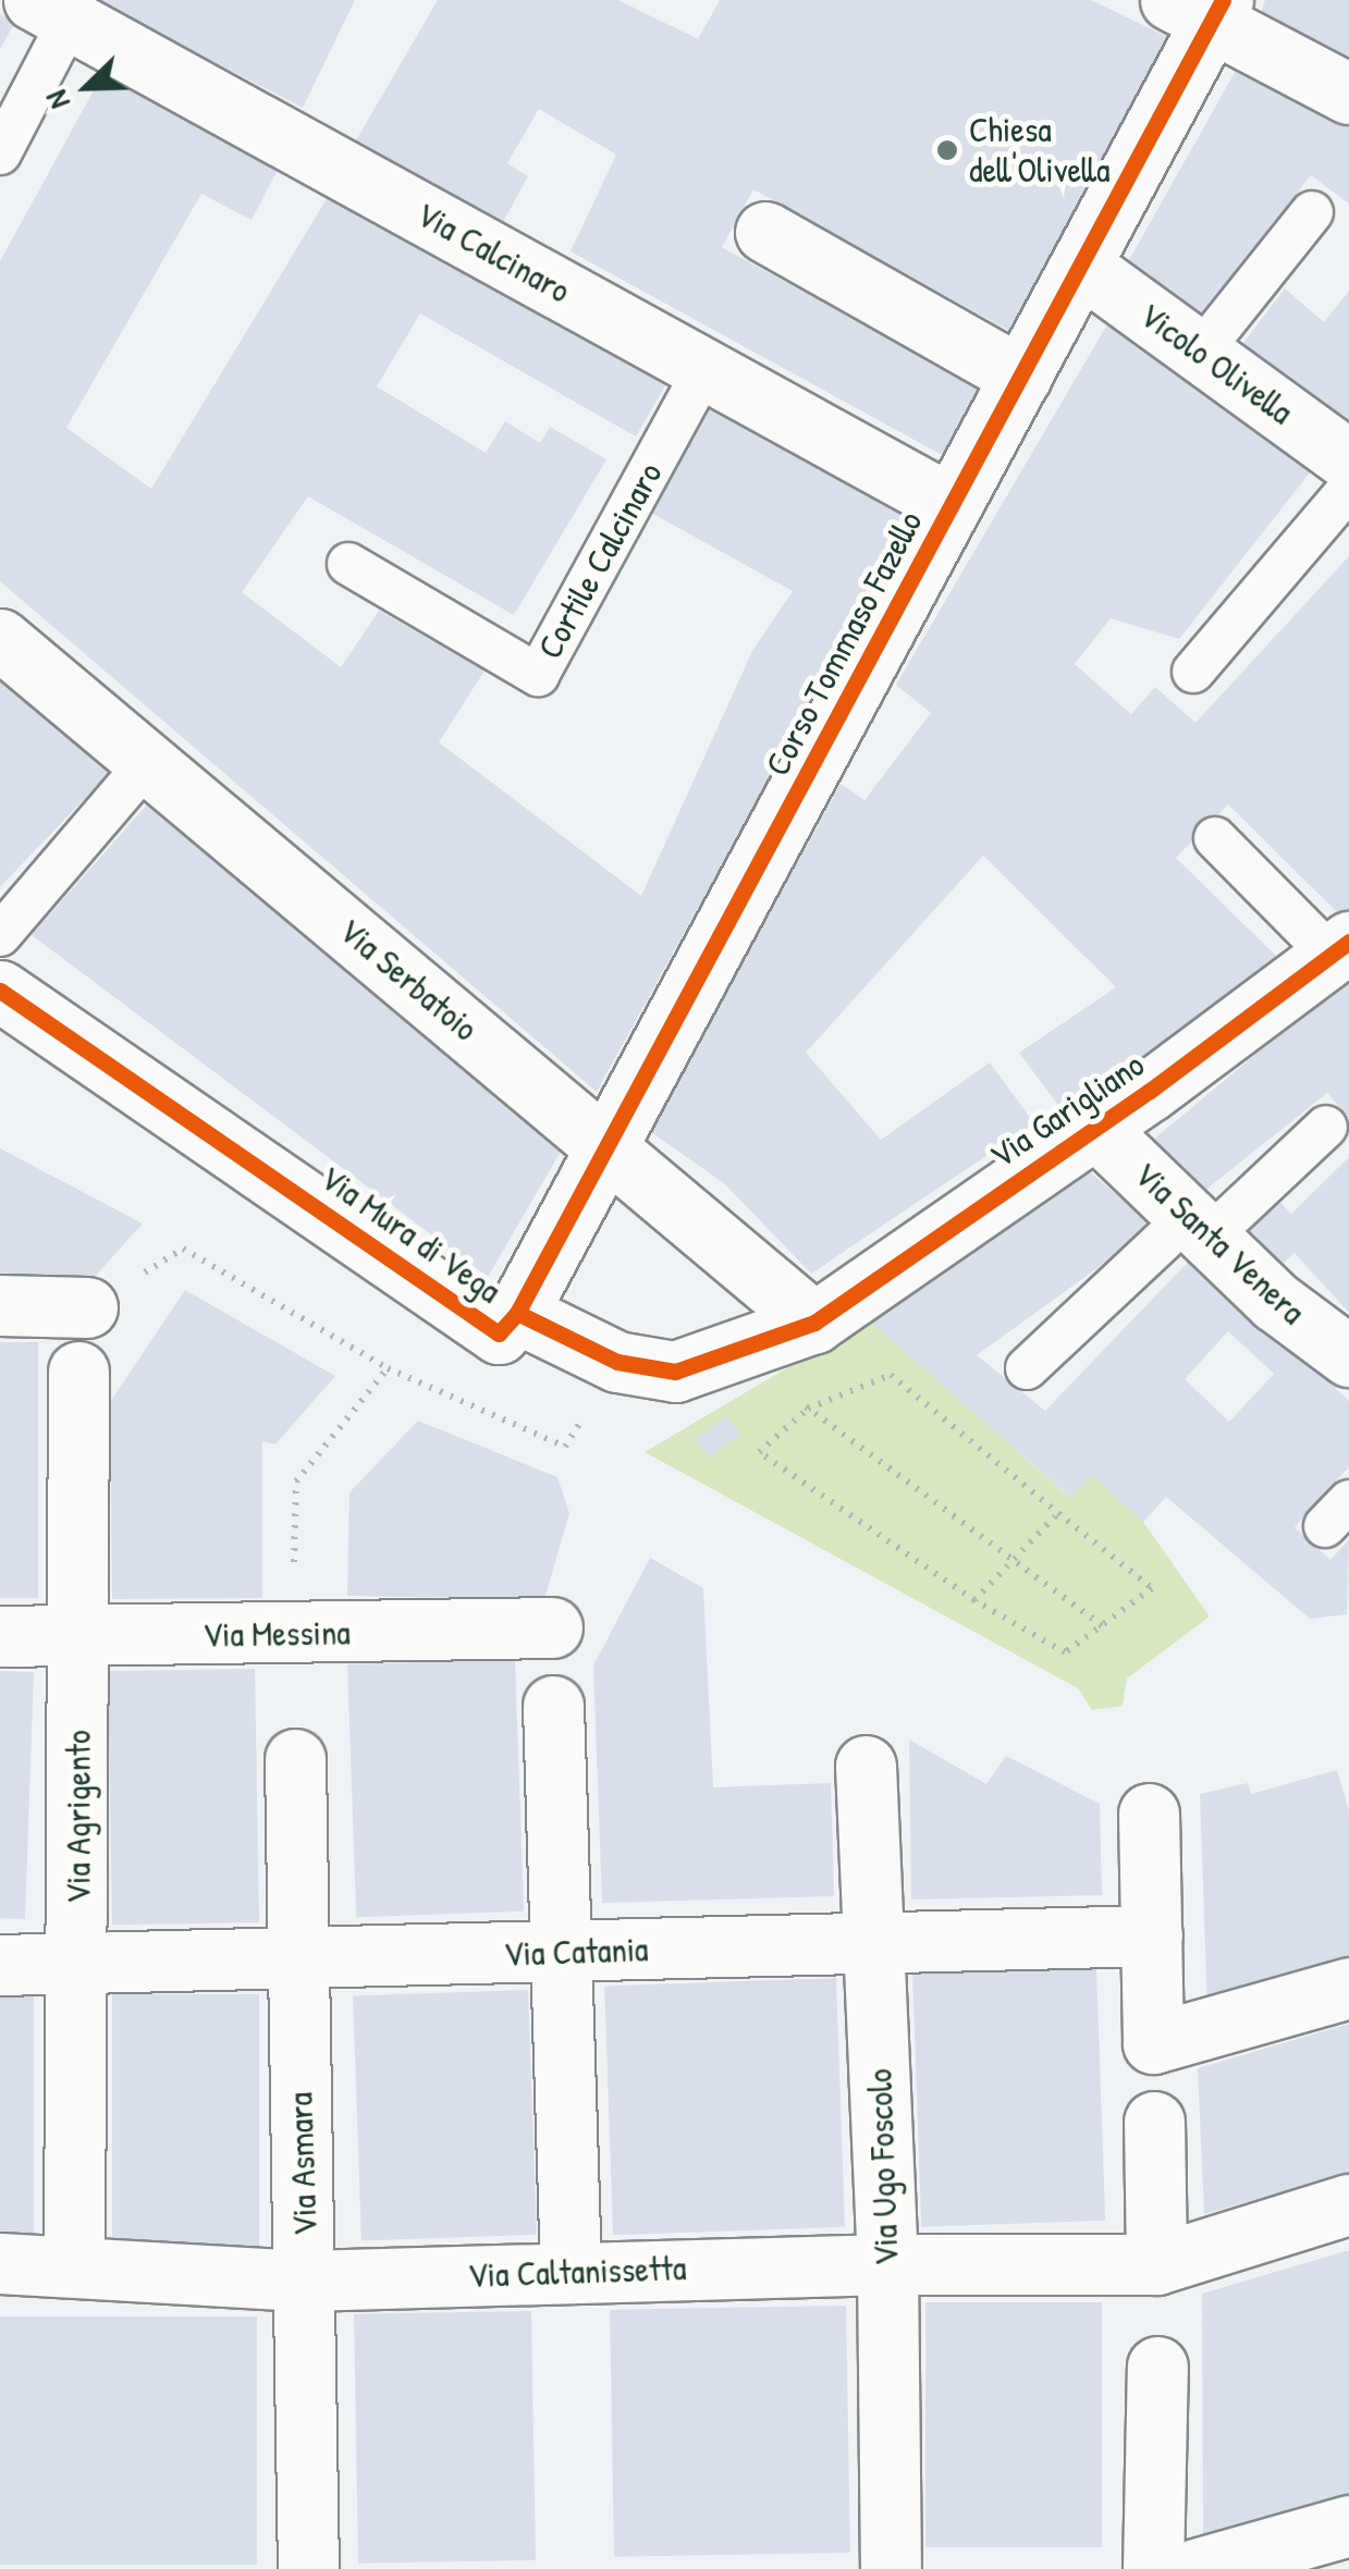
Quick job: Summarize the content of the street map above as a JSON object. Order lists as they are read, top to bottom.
{
  "streets": {
    "street": [
      "Via Calcinaro",
      "Vicolo Olivella",
      "Corso Tommaso Fazello",
      "Via Serbatoio",
      "Via Garigliano",
      "Via Mura di Vega",
      "Via Santa Venera",
      "Via Messina",
      "Via Agrigento",
      "Via Catania",
      "Via Asmara",
      "Via Ugo Foscolo",
      "Via Caltanissetta"
    ],
    "lane": ["Cortile Calcinaro"]
  },
  "crossings": [
    ["Via Calcinaro", "Cortile Calcinaro"],
    ["Via Calcinaro", "Corso Tommaso Fazello"],
    ["Vicolo Olivella", "Corso Tommaso Fazello"],
    ["Corso Tommaso Fazello", "Via Serbatoio"],
    ["Corso Tommaso Fazello", "Via Mura di Vega"],
    ["Via Serbatoio", "Via Garigliano"],
    ["Via Serbatoio", "Via Mura di Vega"],
    ["Via Garigliano", "Via Mura di Vega"],
    ["Via Garigliano", "Via Santa Venera"],
    ["Via Messina", "Via Agrigento"],
    ["Via Agrigento", "Via Catania"],
    ["Via Agrigento", "Via Caltanissetta"],
    ["Via Catania", "Via Asmara"],
    ["Via Catania", "Via Ugo Foscolo"],
    ["Via Asmara", "Via Caltanissetta"],
    ["Via Ugo Foscolo", "Via Caltanissetta"]
  ],
  "places": ["Chiesa dell'Olivella"],
  "north": "bottom left"
}
